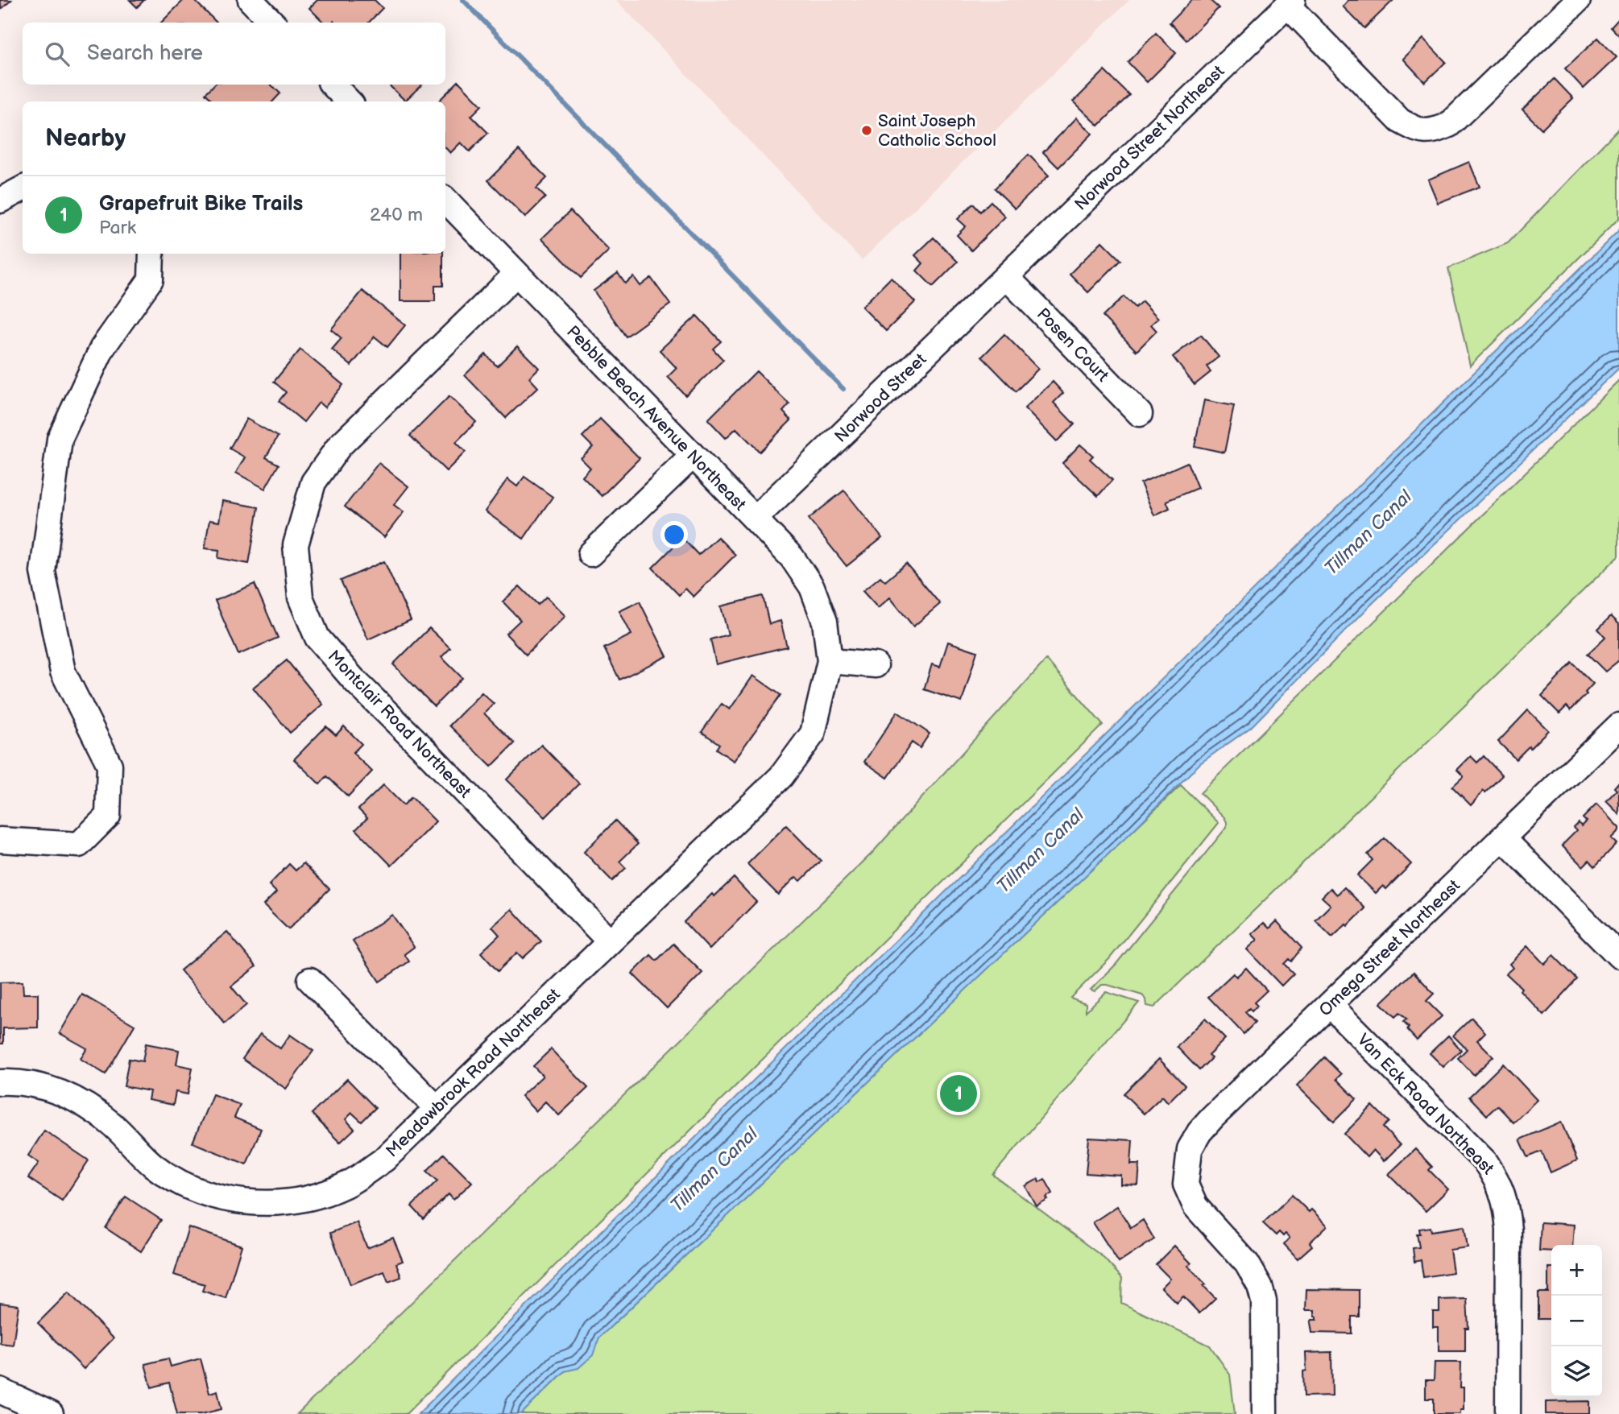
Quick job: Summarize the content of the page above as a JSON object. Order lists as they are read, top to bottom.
{
  "streets": {
    "street": [
      "Norwood Street Northeast",
      "Posen Court",
      "Norwood Street",
      "Pebble Beach Avenue Northeast",
      "Montclair Road Northeast",
      "Omega Street Northeast",
      "Meadowbrook Road Northeast",
      "Van Eck Road Northeast"
    ]
  },
  "crossings": [
    ["Norwood Street Northeast", "Posen Court"],
    ["Norwood Street Northeast", "Norwood Street"],
    ["Posen Court", "Norwood Street"],
    ["Norwood Street", "Pebble Beach Avenue Northeast"],
    ["Pebble Beach Avenue Northeast", "Montclair Road Northeast"],
    ["Pebble Beach Avenue Northeast", "Meadowbrook Road Northeast"],
    ["Montclair Road Northeast", "Meadowbrook Road Northeast"],
    ["Omega Street Northeast", "Van Eck Road Northeast"]
  ],
  "water": ["Tillman Canal"],
  "places": ["Saint Joseph Catholic School"],
  "page": {
    "search": "Search here",
    "heading": "Nearby",
    "list": [
      {
        "mark": "1",
        "name": "Grapefruit Bike Trails",
        "note": "Park",
        "value": "240 m"
      }
    ],
    "pins": "1",
    "map_buttons": ["+", "−"]
  }
}
